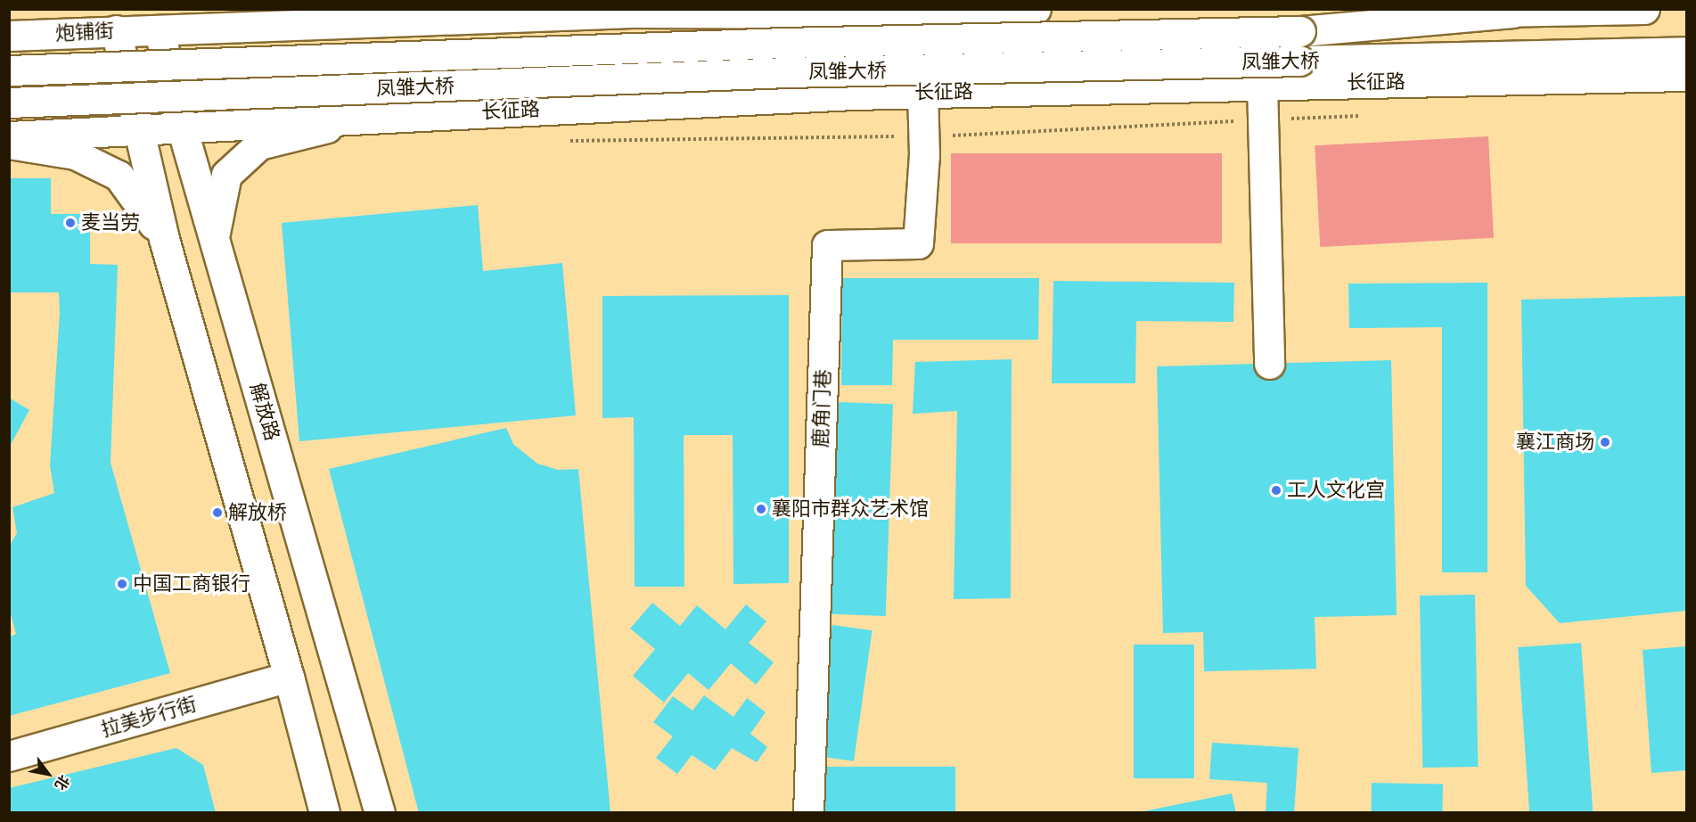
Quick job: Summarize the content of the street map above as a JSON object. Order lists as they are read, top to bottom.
{
  "streets": {
    "main road": [
      "炮铺街",
      "凤雏大桥",
      "长征路",
      "鹿角门巷",
      "解放路",
      "拉美步行街"
    ]
  },
  "crossings": [
    ["炮铺街", "解放路"],
    ["长征路", "鹿角门巷"],
    ["长征路", "解放路"]
  ],
  "places": [
    "麦当劳",
    "襄江商场",
    "工人文化宫",
    "襄阳市群众艺术馆",
    "解放桥",
    "中国工商银行"
  ],
  "north": "bottom right"
}
